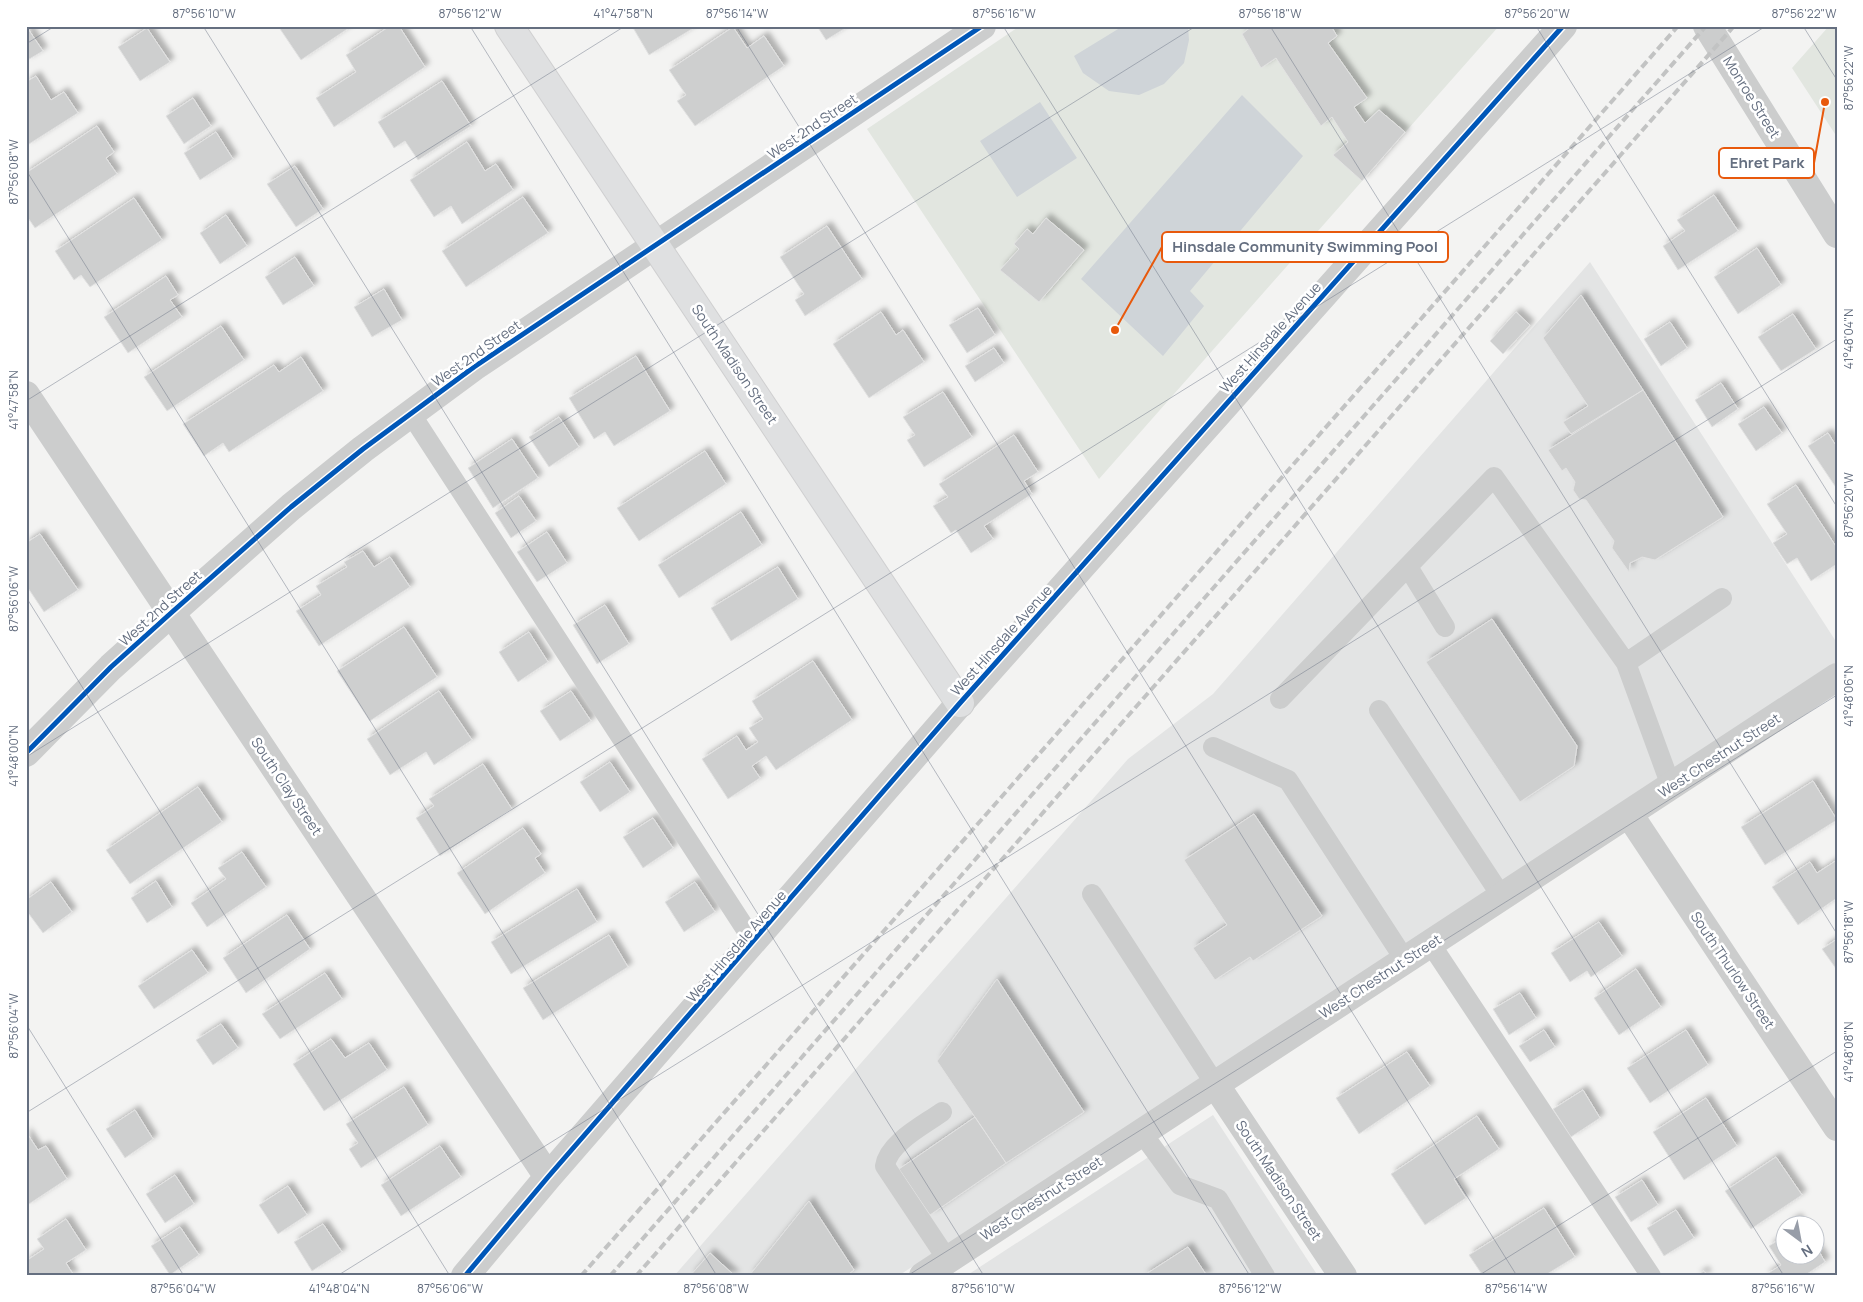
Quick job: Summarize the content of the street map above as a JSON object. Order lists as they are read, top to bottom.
{
  "streets": {
    "street": [
      "Monroe Street",
      "West 2nd Street",
      "West Hinsdale Avenue",
      "South Madison Street",
      "West Chestnut Street",
      "South Clay Street",
      "South Thurlow Street"
    ]
  },
  "crossings": [
    ["West 2nd Street", "South Madison Street"],
    ["West 2nd Street", "South Clay Street"],
    ["West Hinsdale Avenue", "South Madison Street"],
    ["West Hinsdale Avenue", "South Clay Street"],
    ["South Madison Street", "West Chestnut Street"],
    ["West Chestnut Street", "South Thurlow Street"]
  ],
  "places": ["Ehret Park", "Hinsdale Community Swimming Pool"],
  "north": "bottom right",
  "coordinates": [
    "87°56'10\"W",
    "87°56'12\"W",
    "41°47'58\"N",
    "87°56'14\"W",
    "87°56'16\"W",
    "87°56'18\"W",
    "87°56'20\"W",
    "87°56'22\"W",
    "87°56'08\"W",
    "41°48'04\"N",
    "87°56'06\"W",
    "41°48'06\"N",
    "41°48'00\"N",
    "87°56'04\"W",
    "41°48'08\"N"
  ]
}
